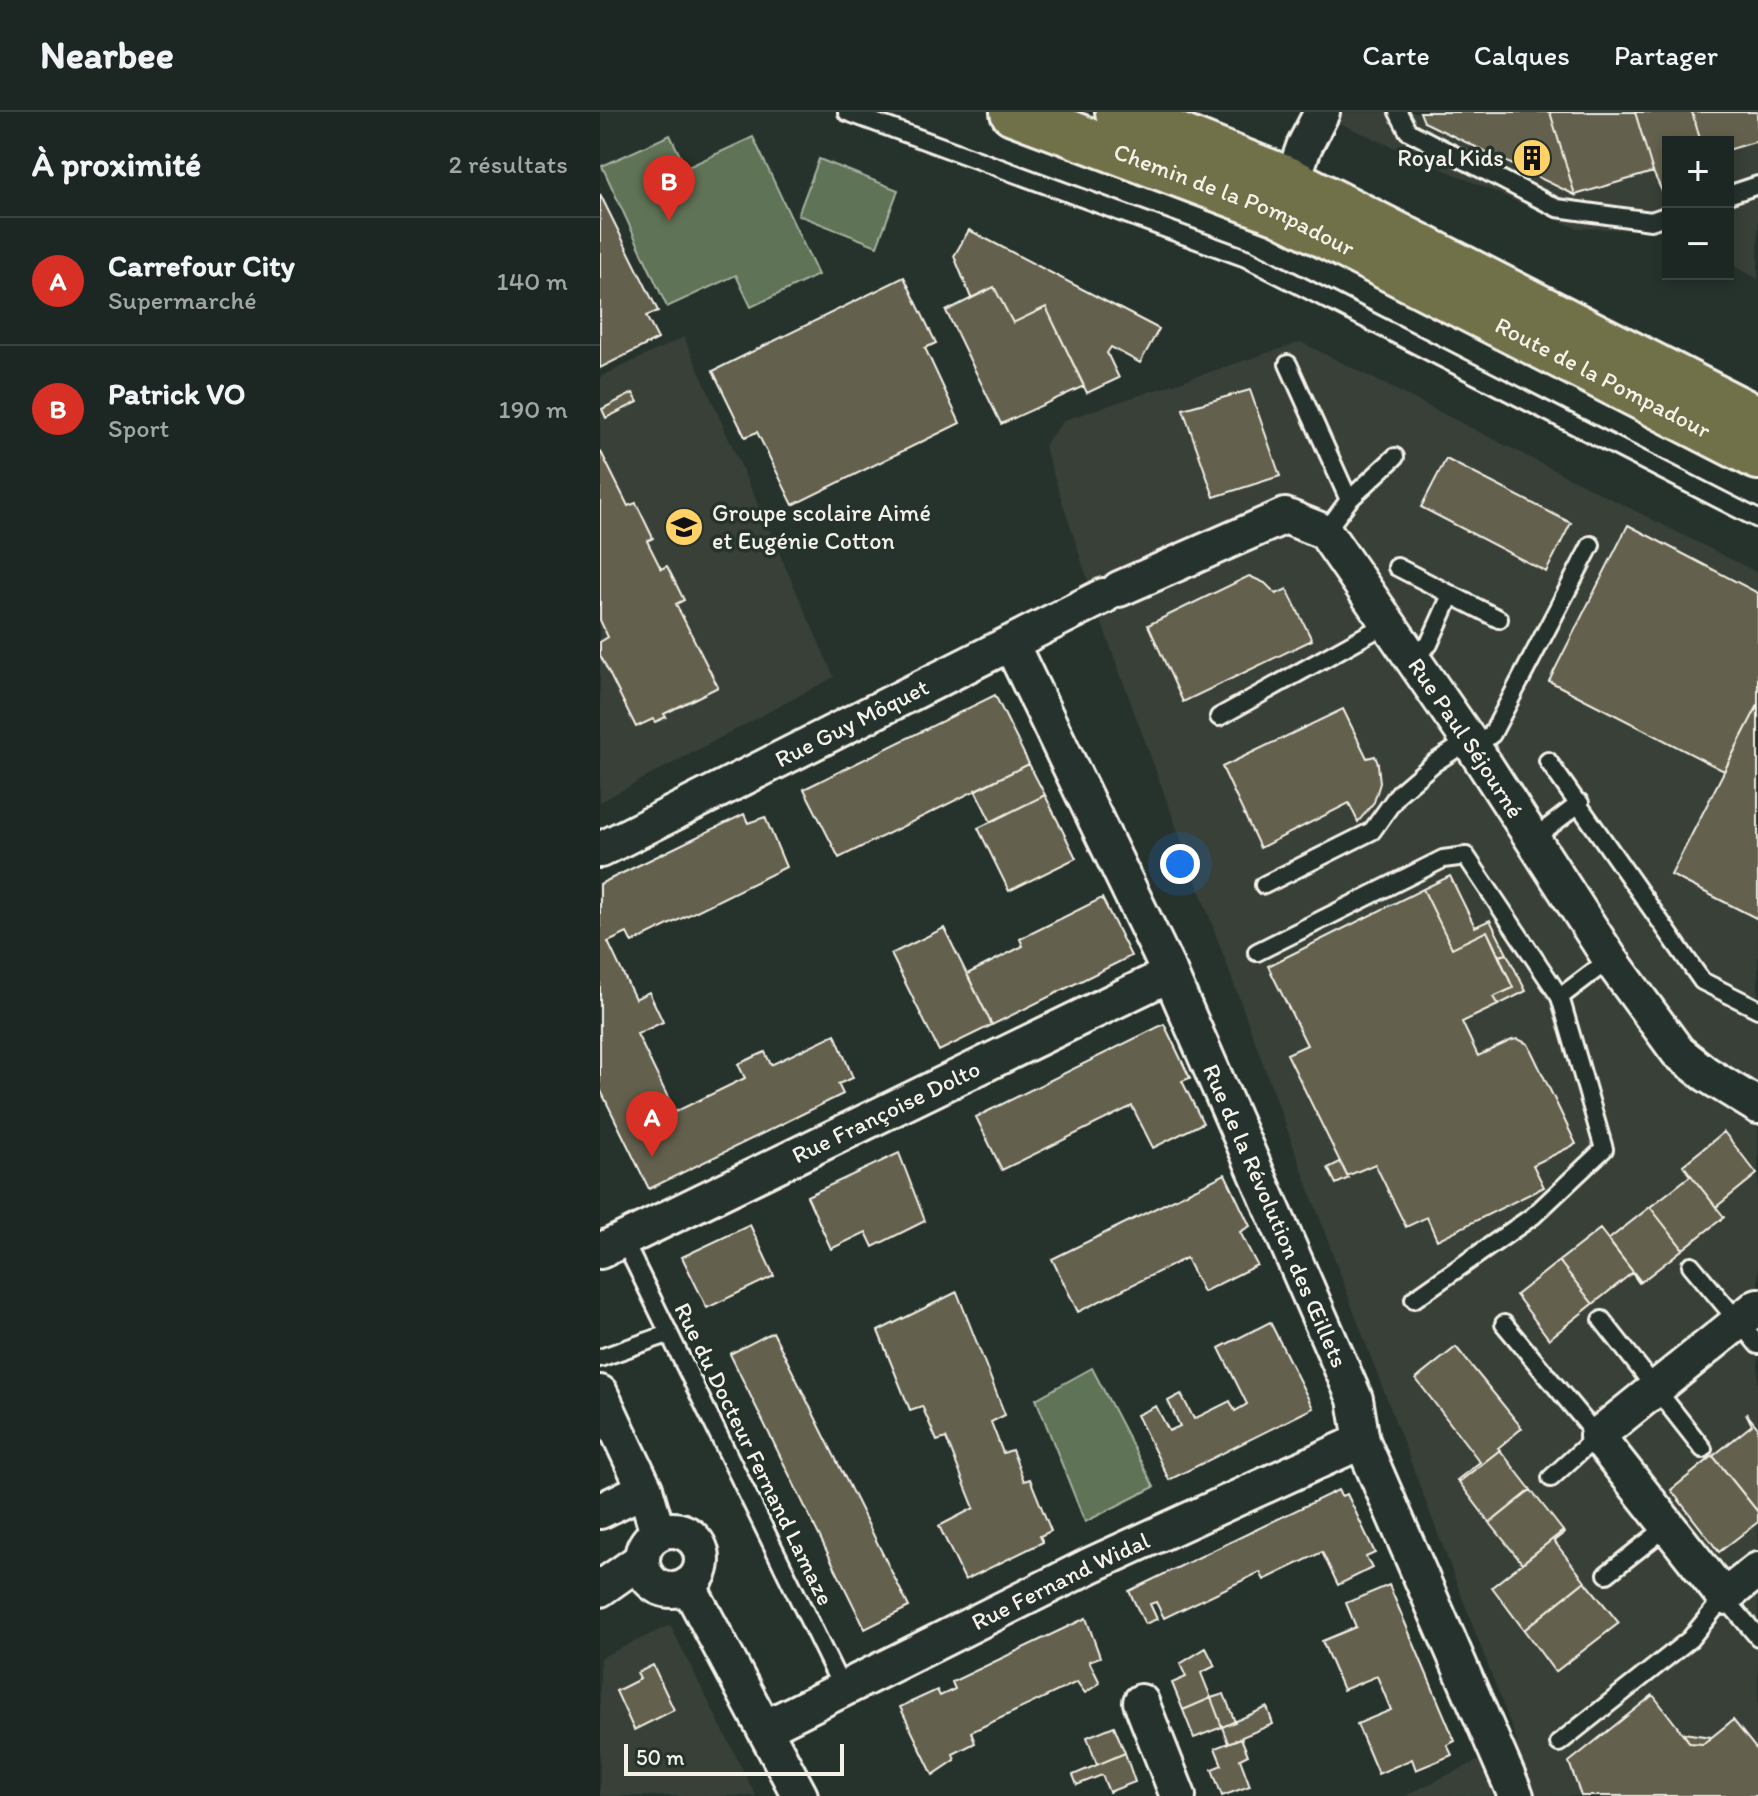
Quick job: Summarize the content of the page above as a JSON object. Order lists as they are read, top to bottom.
{
  "streets": {
    "main road": ["Chemin de la Pompadour", "Route de la Pompadour"],
    "street": [
      "Rue Guy Môquet",
      "Rue Paul Séjourné",
      "Rue Françoise Dolto",
      "Rue de la Révolution des Œillets",
      "Rue Fernand Widal"
    ],
    "lane": ["Rue du Docteur Fernand Lamaze"]
  },
  "crossings": [
    ["Chemin de la Pompadour", "Route de la Pompadour"],
    ["Rue Guy Môquet", "Rue Paul Séjourné"],
    ["Rue Guy Môquet", "Rue de la Révolution des Œillets"],
    ["Rue Françoise Dolto", "Rue de la Révolution des Œillets"],
    ["Rue Françoise Dolto", "Rue du Docteur Fernand Lamaze"],
    ["Rue de la Révolution des Œillets", "Rue Fernand Widal"],
    ["Rue du Docteur Fernand Lamaze", "Rue Fernand Widal"]
  ],
  "places": {
    "building": ["Royal Kids"],
    "school or university": ["Groupe scolaire Aimé et Eugénie Cotton"]
  },
  "scale_bar": "50 m",
  "page": {
    "header": "Nearbee",
    "nav": ["Carte", "Calques", "Partager"],
    "heading": ["À proximité", "2 résultats"],
    "map_buttons": ["+", "−"],
    "pins": ["B", "A"],
    "list": [
      {
        "mark": "A",
        "name": "Carrefour City",
        "note": "Supermarché",
        "value": "140 m"
      },
      {
        "mark": "B",
        "name": "Patrick VO",
        "note": "Sport",
        "value": "190 m"
      }
    ],
    "scale": "50 m"
  }
}
